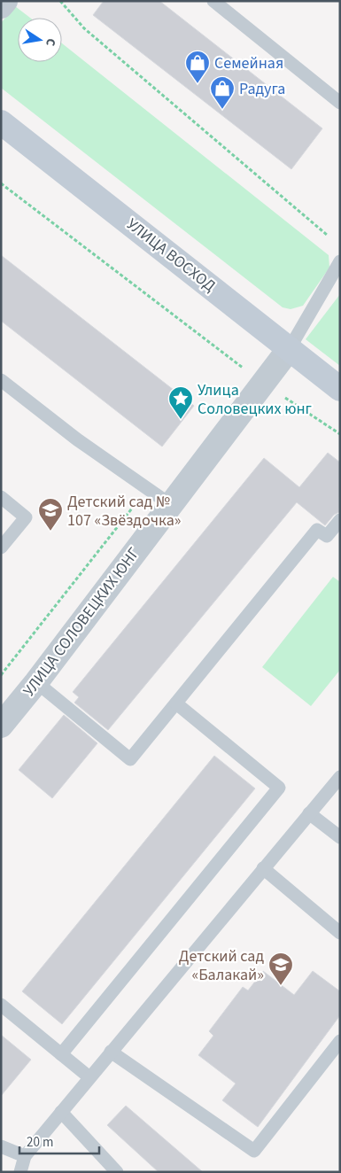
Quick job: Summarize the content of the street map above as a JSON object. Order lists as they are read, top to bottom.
{
  "streets": {
    "street": ["УЛИЦА ВОСХОД", "УЛИЦА СОЛОВЕЦКИХ ЮНГ"]
  },
  "crossings": [
    ["УЛИЦА ВОСХОД", "УЛИЦА СОЛОВЕЦКИХ ЮНГ"]
  ],
  "places": {
    "shop": ["Семейная", "Радуга"],
    "place": ["Улица Соловецких юнг"],
    "school or university": ["Детский сад № 107 «Звёздочка»", "Детский сад «Балакай»"]
  },
  "scale_bar": "20 m",
  "north": "right"
}
